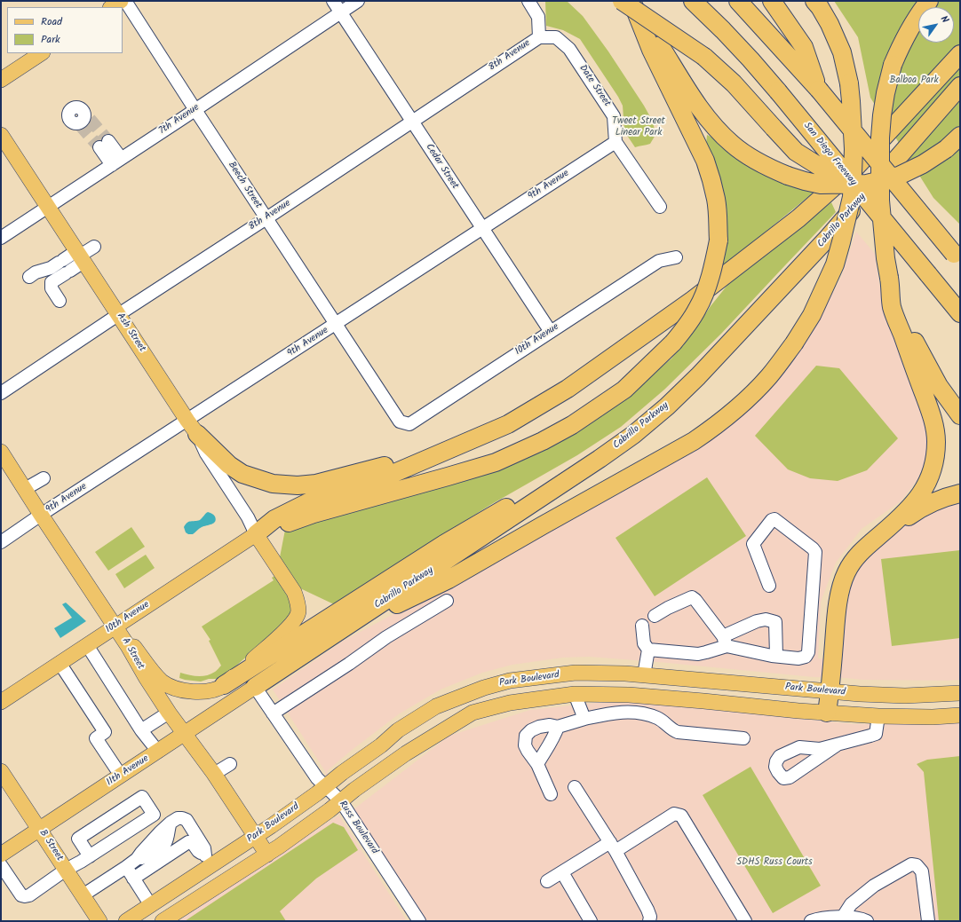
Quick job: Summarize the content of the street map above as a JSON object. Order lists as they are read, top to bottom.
{
  "streets": {
    "highway": ["San Diego Freeway", "Cabrillo Parkway"],
    "main road": [
      "Ash Street",
      "10th Avenue",
      "A Street",
      "Park Boulevard",
      "11th Avenue",
      "B Street"
    ],
    "street": [
      "8th Avenue",
      "Date Street",
      "7th Avenue",
      "Cedar Street",
      "Beech Street",
      "9th Avenue",
      "Russ Boulevard"
    ]
  },
  "crossings": [
    ["8th Avenue", "Date Street"],
    ["8th Avenue", "Cedar Street"],
    ["8th Avenue", "Beech Street"],
    ["8th Avenue", "Ash Street"],
    ["Date Street", "9th Avenue"],
    ["7th Avenue", "Cedar Street"],
    ["7th Avenue", "Beech Street"],
    ["7th Avenue", "Ash Street"],
    ["Cedar Street", "9th Avenue"],
    ["Cedar Street", "10th Avenue"],
    ["Beech Street", "9th Avenue"],
    ["Beech Street", "10th Avenue"],
    ["9th Avenue", "Ash Street"],
    ["9th Avenue", "A Street"],
    ["Cabrillo Parkway", "11th Avenue"],
    ["Cabrillo Parkway", "Russ Boulevard"],
    ["Ash Street", "10th Avenue"],
    ["10th Avenue", "A Street"],
    ["A Street", "Park Boulevard"],
    ["A Street", "11th Avenue"],
    ["Park Boulevard", "Russ Boulevard"],
    ["11th Avenue", "Russ Boulevard"],
    ["11th Avenue", "B Street"]
  ],
  "parks": ["Balboa Park", "Tweet Street Linear Park", "SDHS Russ Courts"],
  "legend": ["Road", "Park"],
  "north": "top right"
}
